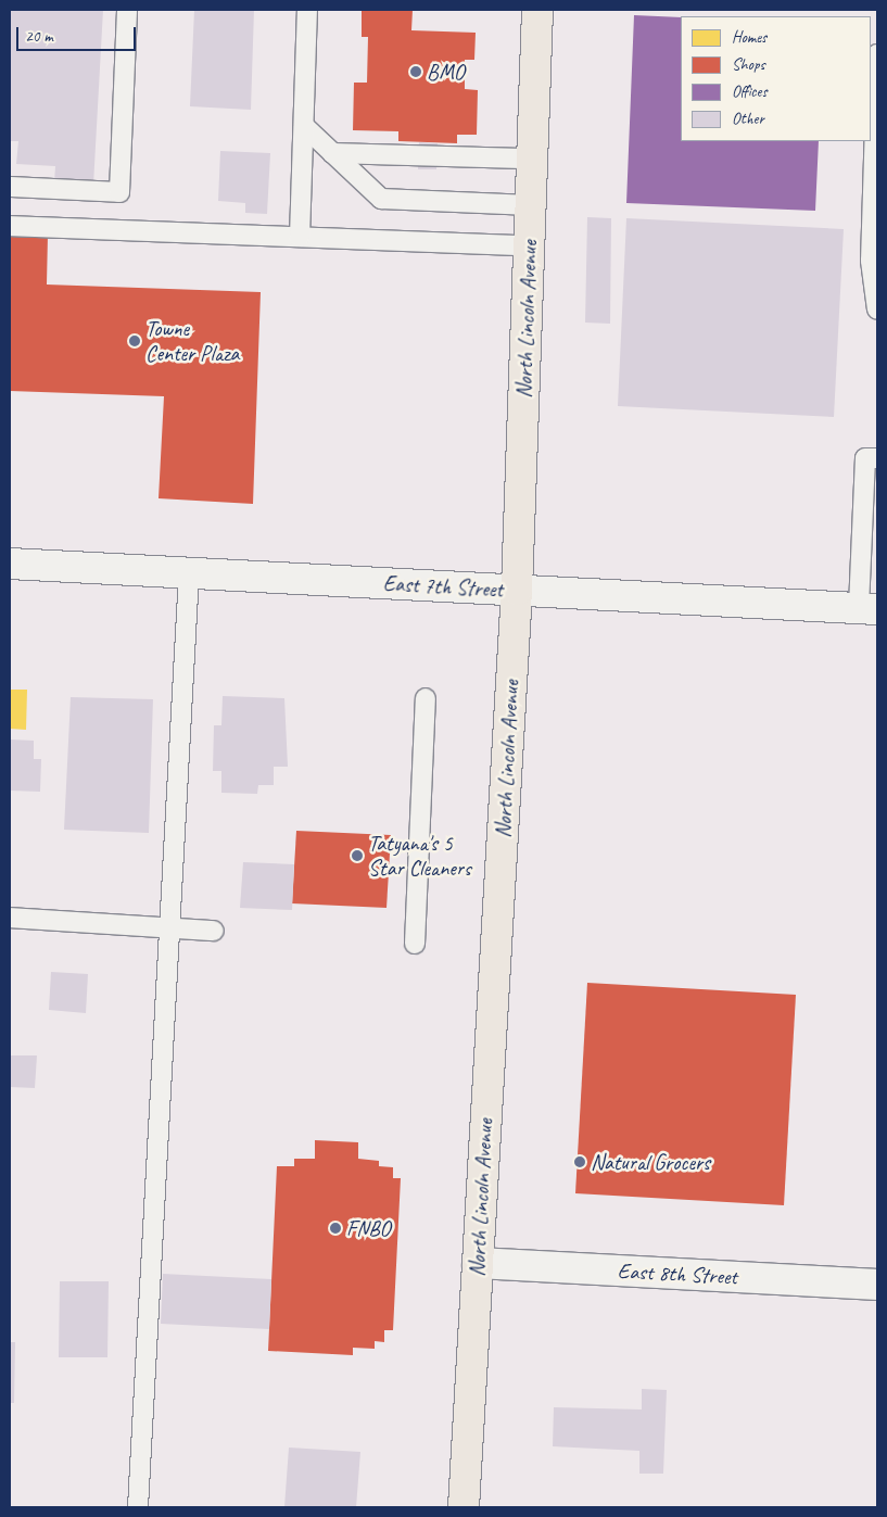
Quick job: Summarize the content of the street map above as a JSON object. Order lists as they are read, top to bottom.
{
  "streets": {
    "highway": ["North Lincoln Avenue"],
    "street": ["East 7th Street", "East 8th Street"]
  },
  "crossings": [
    ["North Lincoln Avenue", "East 7th Street"],
    ["North Lincoln Avenue", "East 8th Street"]
  ],
  "places": [
    "BMO",
    "Towne Center Plaza",
    "Tatyana's 5 Star Cleaners",
    "Natural Grocers",
    "FNBO"
  ],
  "legend": [
    "Homes",
    "Shops",
    "Offices",
    "Other"
  ],
  "scale_bar": "20 m"
}
